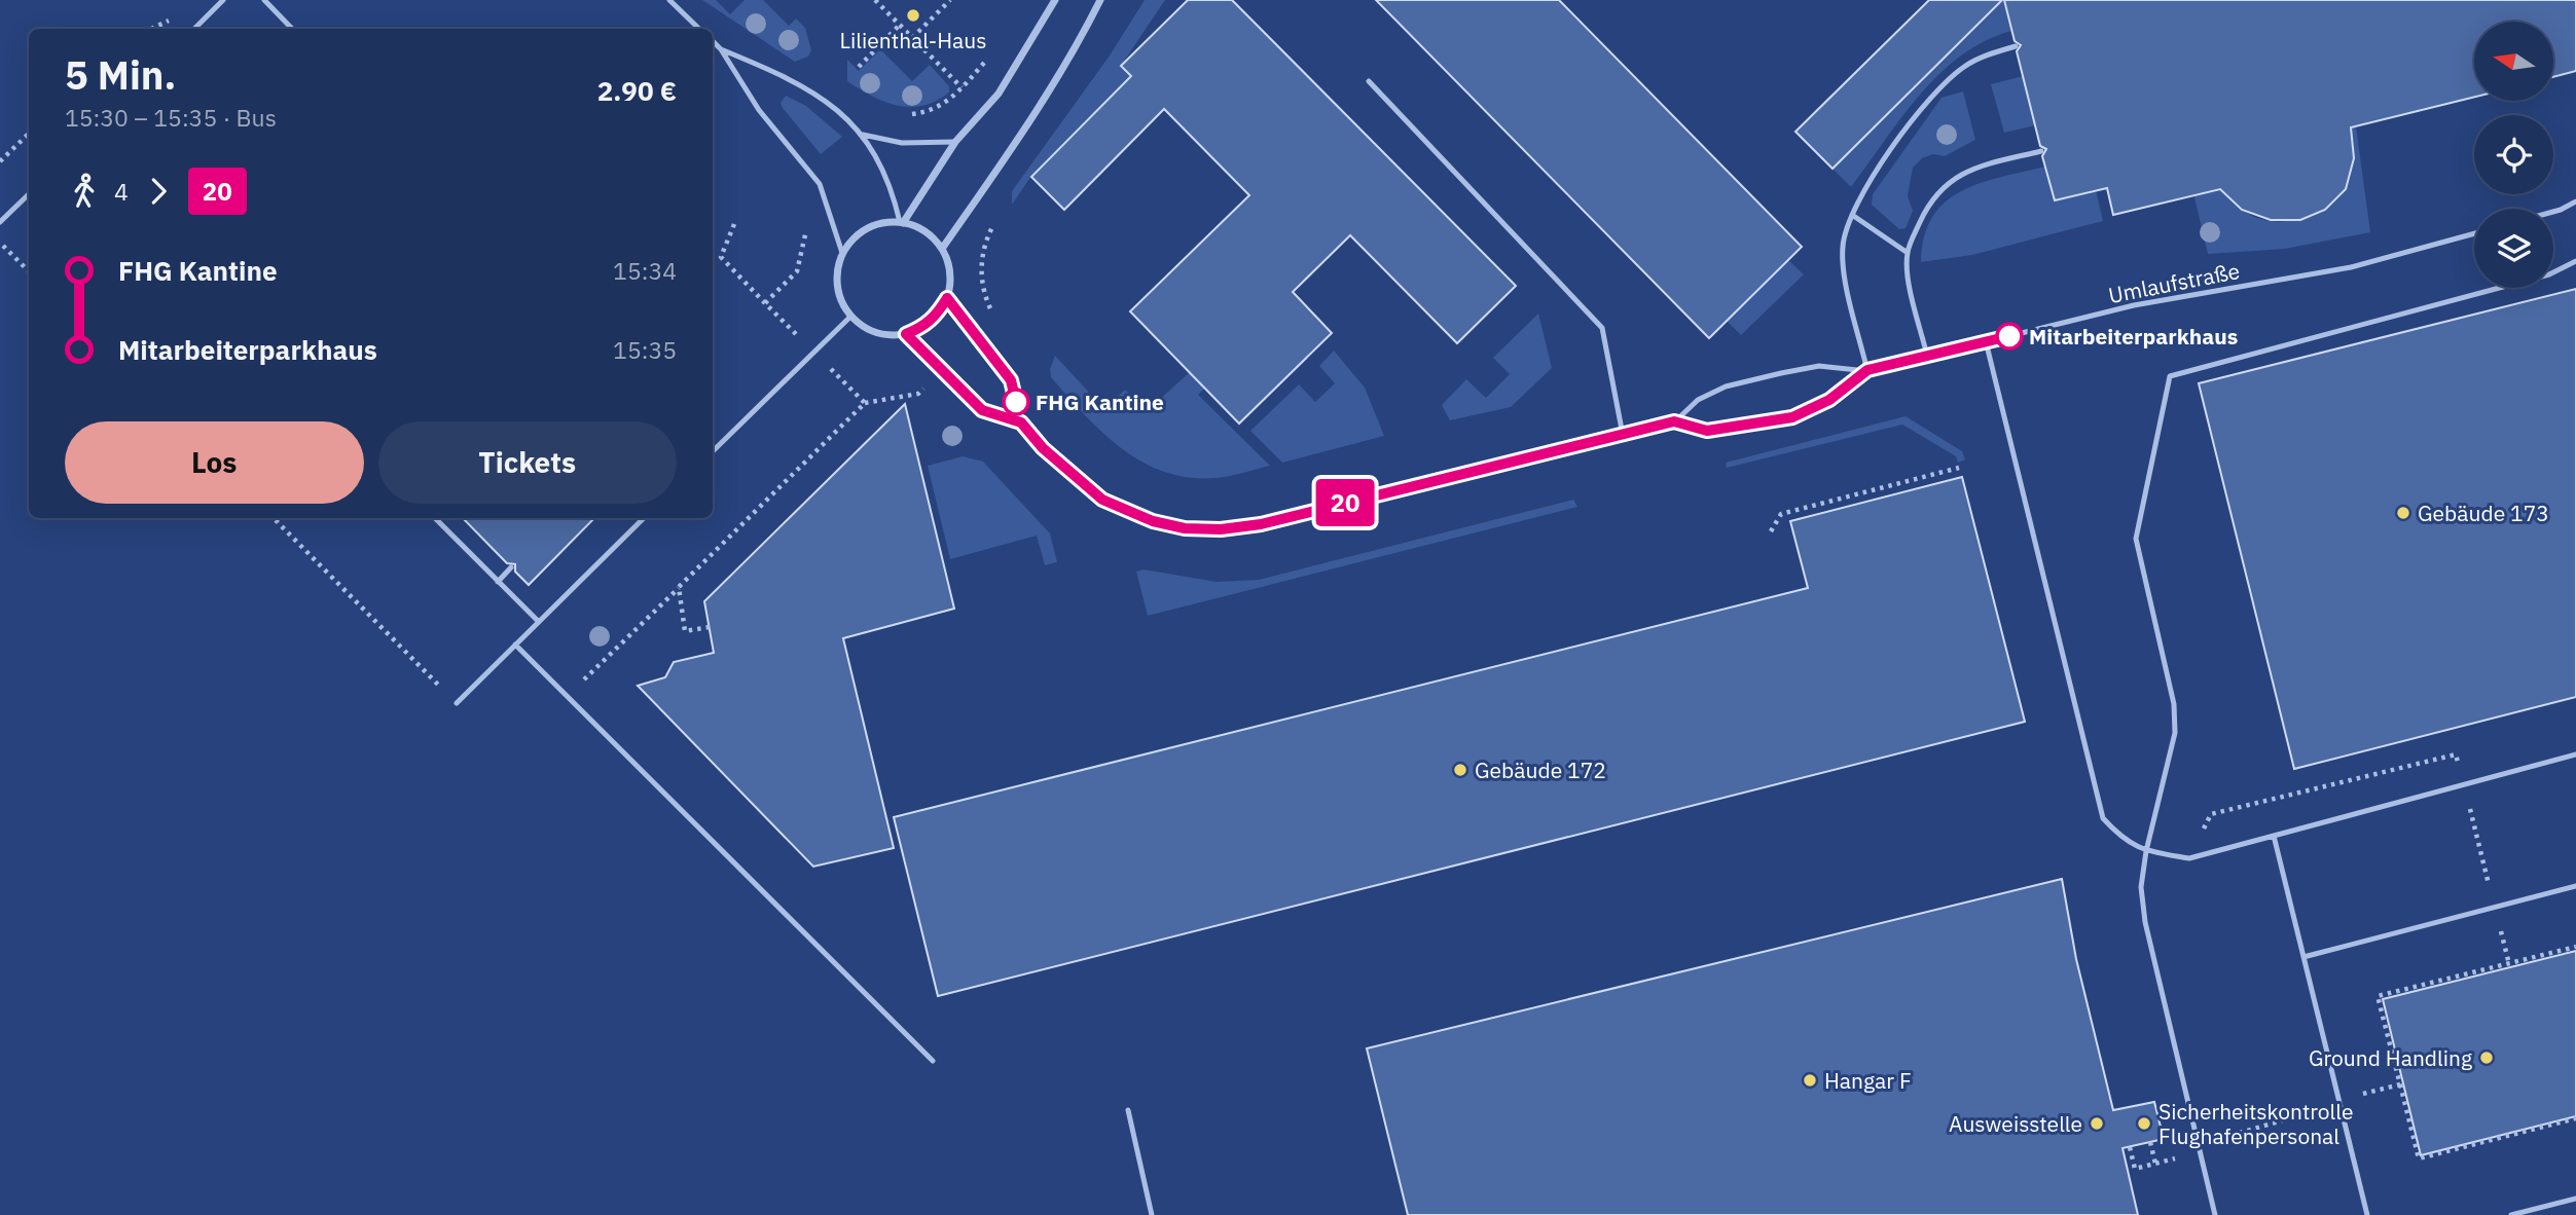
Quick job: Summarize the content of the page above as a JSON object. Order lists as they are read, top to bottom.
{
  "streets": {
    "lane": ["Umlaufstraße"]
  },
  "places": [
    "Lilienthal-Haus",
    "Mitarbeiterparkhaus",
    "FHG Kantine",
    "Gebäude 173",
    "Gebäude 172",
    "Ground Handling",
    "Hangar F",
    "Ausweisstelle",
    "Sicherheitskontrolle Flughafenpersonal"
  ],
  "lines": ["bus line 20"],
  "north": "left",
  "page": {
    "on_map": "20",
    "heading": ["5 Min.", "15:30 – 15:35 · Bus", "2.90 €"],
    "legs": ["4", "20"],
    "list": [
      {
        "name": "FHG Kantine",
        "value": "15:34"
      },
      {
        "name": "Mitarbeiterparkhaus",
        "value": "15:35"
      }
    ],
    "buttons": ["Los", "Tickets"]
  }
}
